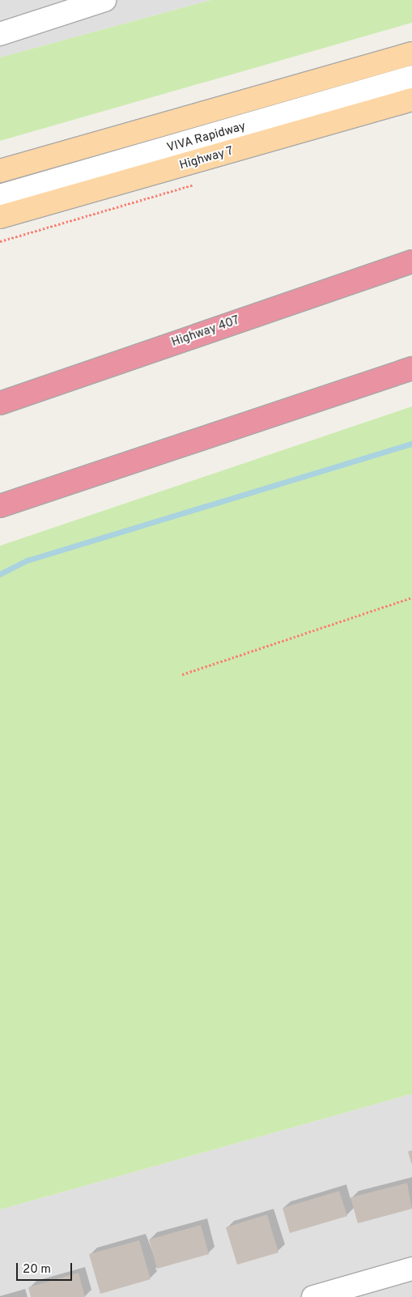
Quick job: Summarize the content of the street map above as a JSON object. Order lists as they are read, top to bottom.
{
  "streets": {
    "highway": ["Highway 407"],
    "main road": ["Highway 7"],
    "street": ["VIVA Rapidway"]
  },
  "scale_bar": "20 m"
}
